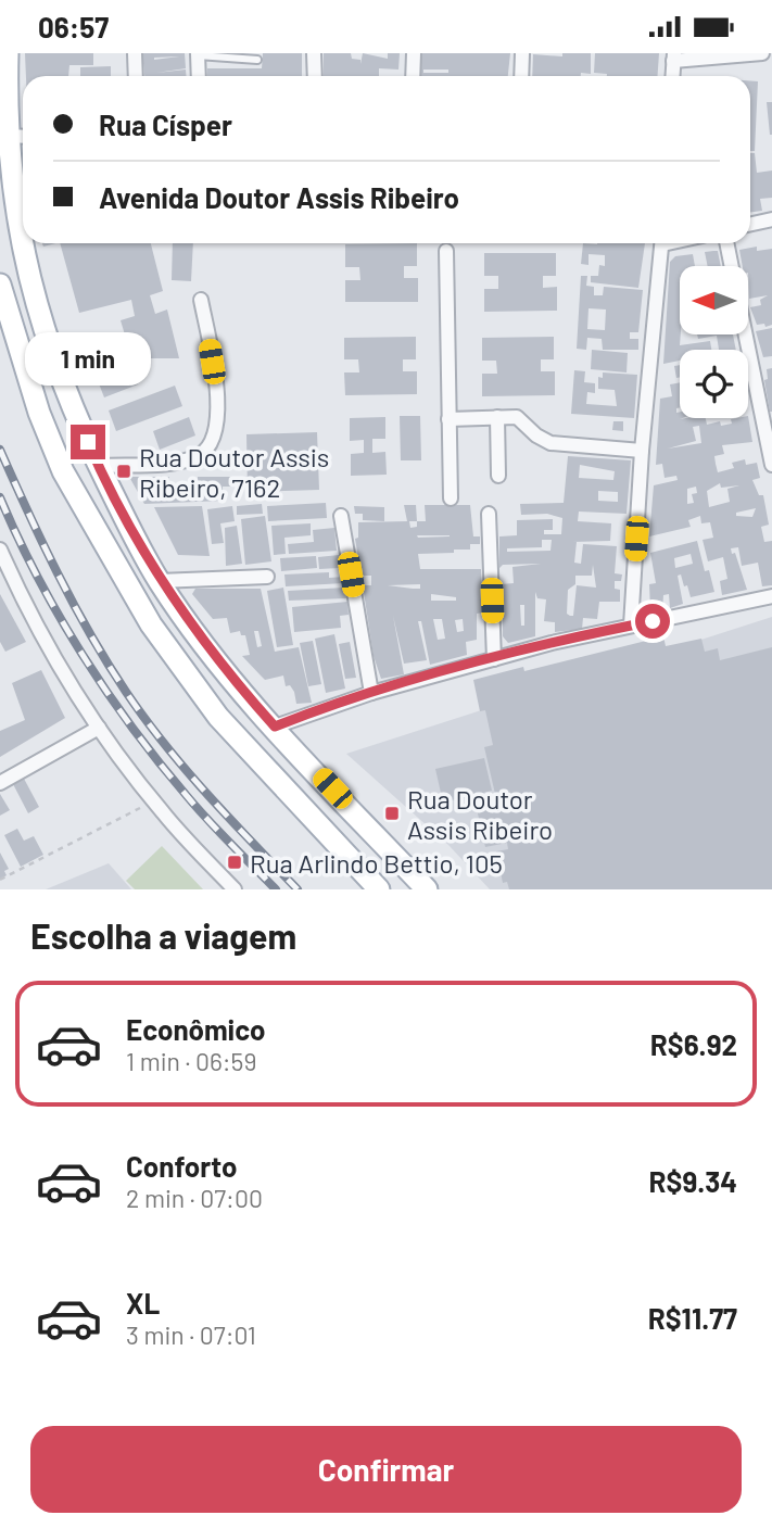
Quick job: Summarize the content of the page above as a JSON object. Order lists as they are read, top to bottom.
{
  "places": {
    "transit": ["Rua Doutor Assis Ribeiro, 7162", "Rua Doutor Assis Ribeiro", "Rua Arlindo Bettio, 105"]
  },
  "north": "left",
  "page": {
    "status": "06:57",
    "banner": ["Rua Císper", "Avenida Doutor Assis Ribeiro"],
    "bubble": "1 min",
    "heading": "Escolha a viagem",
    "list": [
      {
        "name": "Econômico",
        "note": "1 min · 06:59",
        "value": "R$6.92"
      },
      {
        "name": "Conforto",
        "note": "2 min · 07:00",
        "value": "R$9.34"
      },
      {
        "name": "XL",
        "note": "3 min · 07:01",
        "value": "R$11.77"
      }
    ],
    "buttons": "Confirmar"
  }
}
